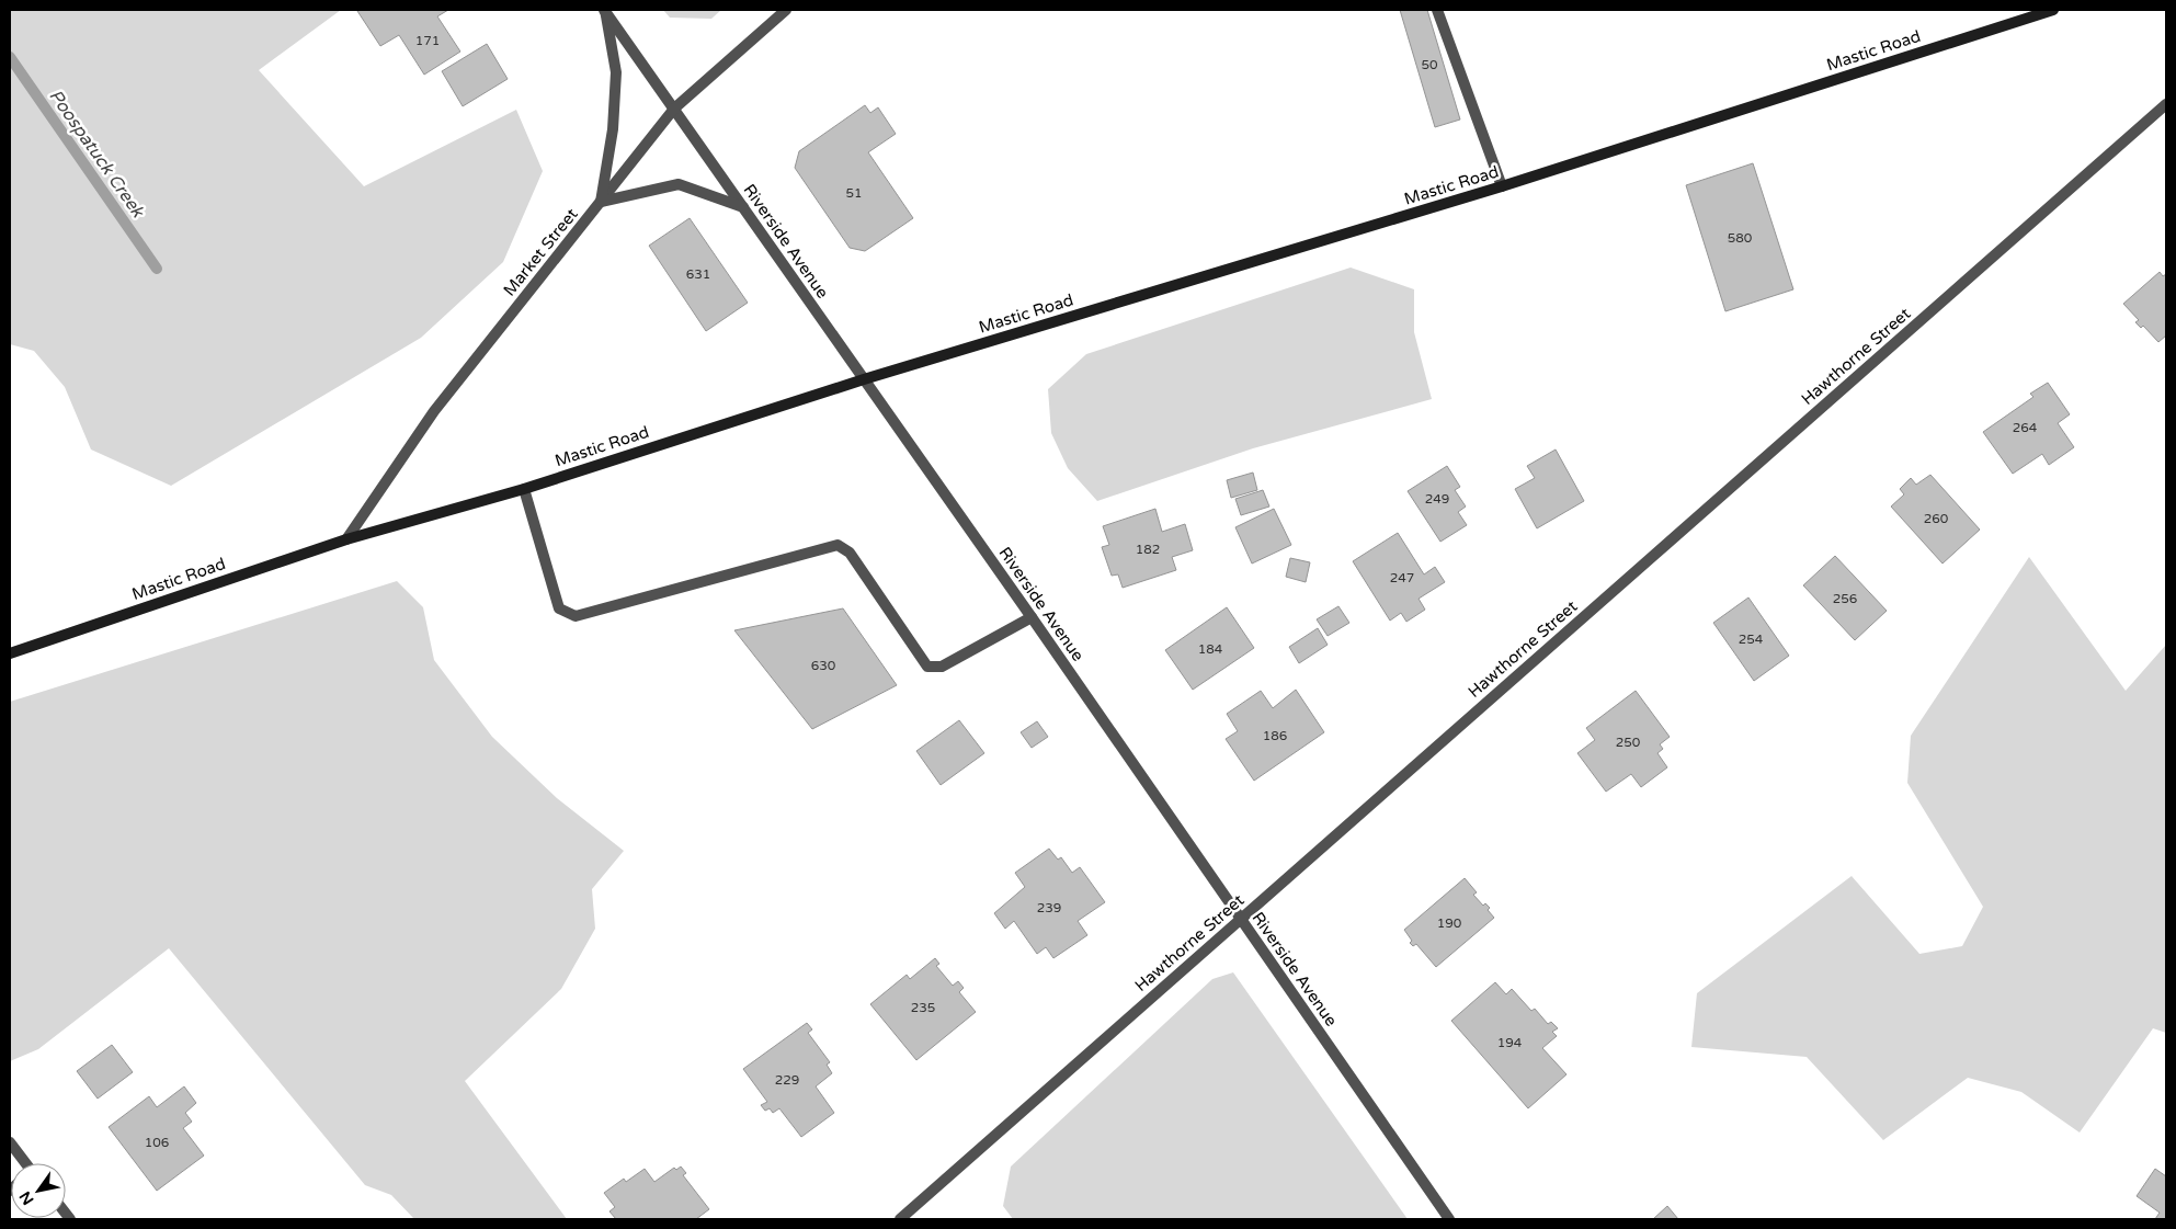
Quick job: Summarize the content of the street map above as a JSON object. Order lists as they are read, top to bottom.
{
  "streets": {
    "main road": ["Mastic Road"],
    "street": ["Riverside Avenue", "Market Street", "Hawthorne Street"]
  },
  "crossings": [
    ["Mastic Road", "Riverside Avenue"],
    ["Mastic Road", "Market Street"],
    ["Riverside Avenue", "Market Street"],
    ["Riverside Avenue", "Hawthorne Street"]
  ],
  "water": ["Poospatuck Creek"],
  "house_numbers": [
    "171",
    "50",
    "51",
    "580",
    "631",
    "264",
    "249",
    "260",
    "182",
    "247",
    "256",
    "254",
    "184",
    "630",
    "186",
    "250",
    "239",
    "190",
    "235",
    "194",
    "229",
    "106"
  ],
  "north": "bottom left"
}
